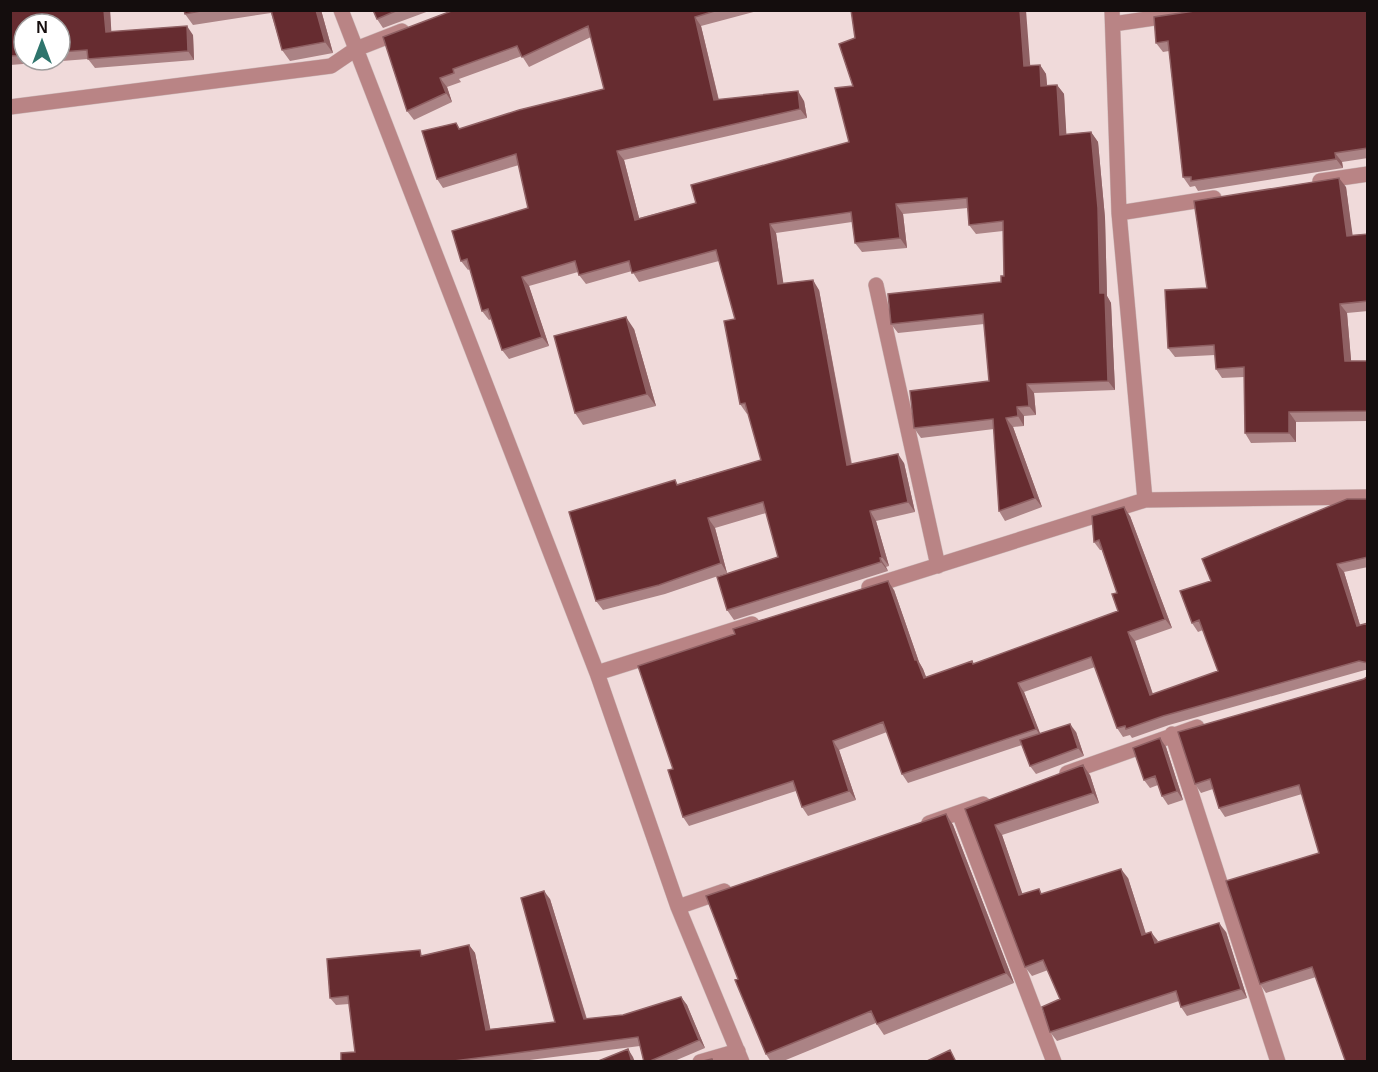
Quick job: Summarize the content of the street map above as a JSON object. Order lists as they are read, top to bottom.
{
  "north": "top"
}
